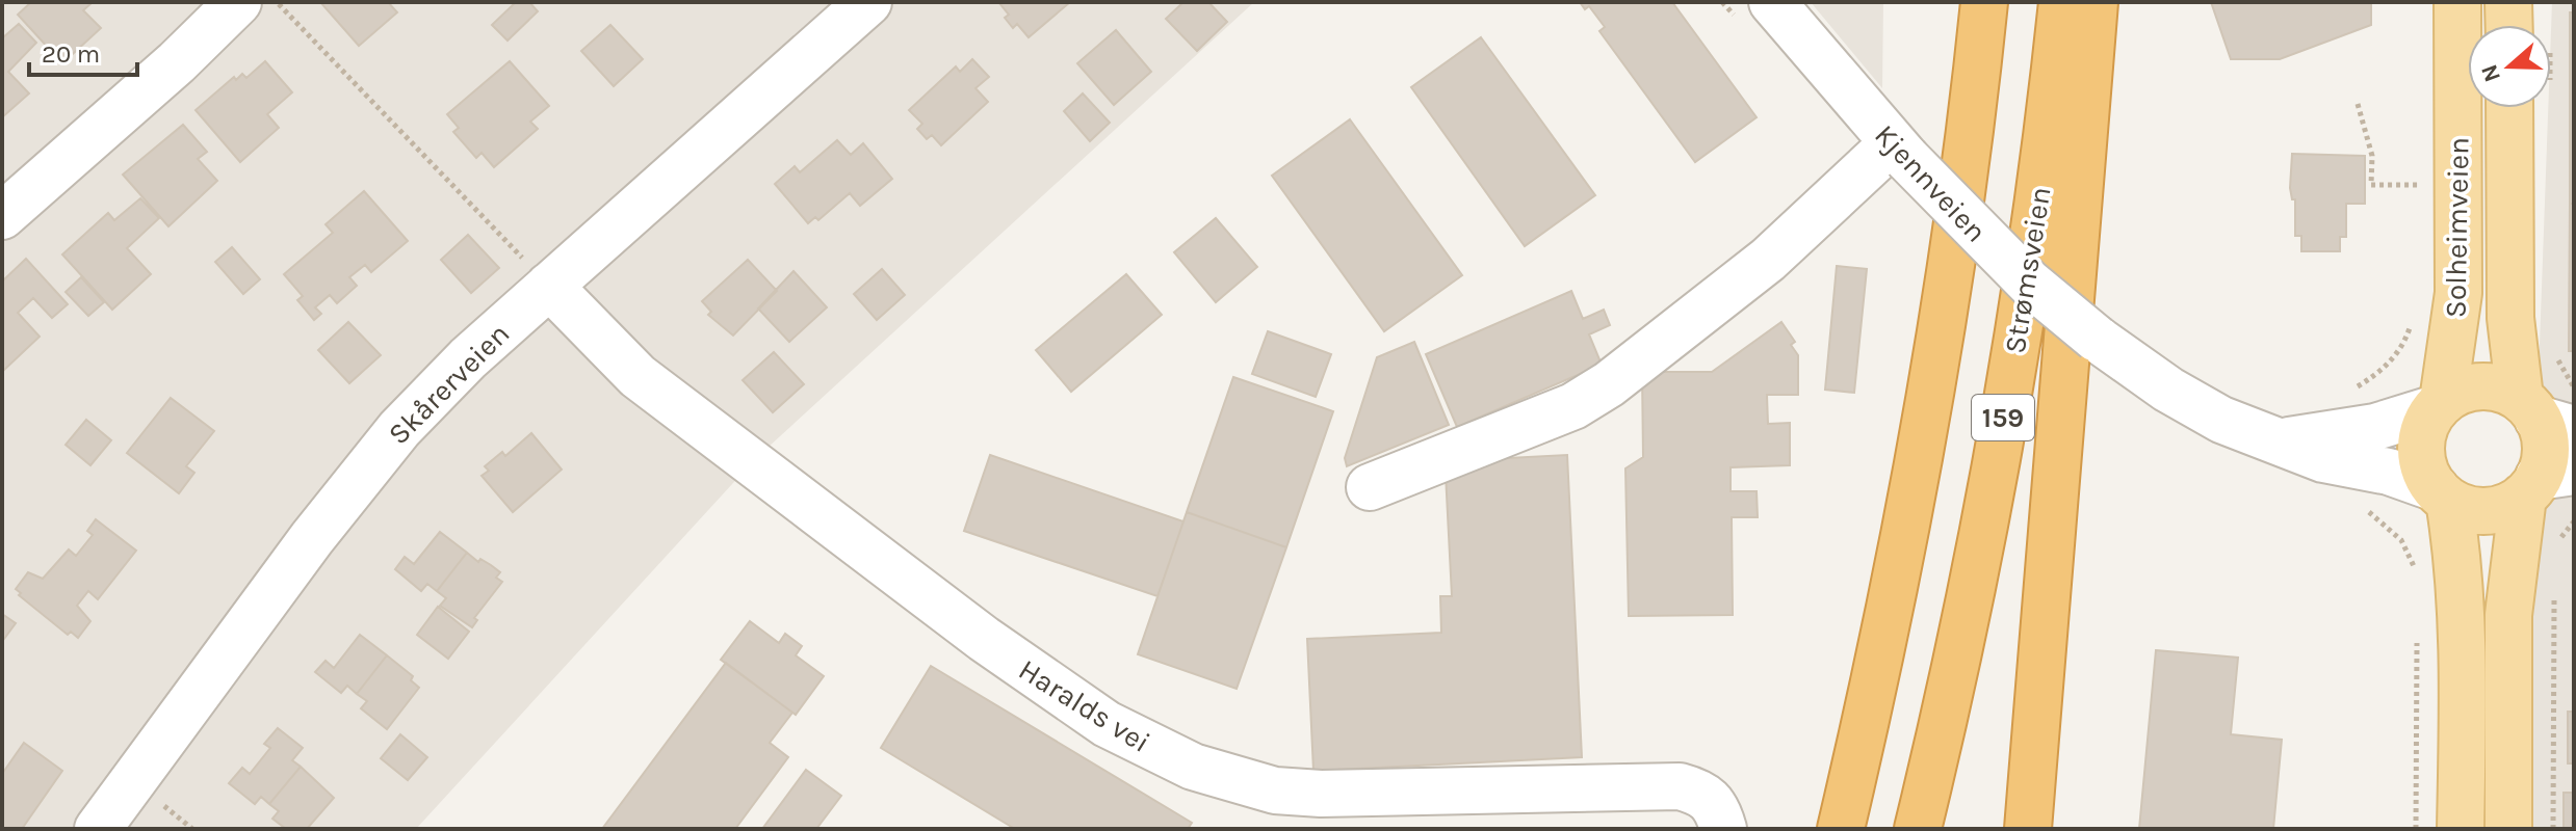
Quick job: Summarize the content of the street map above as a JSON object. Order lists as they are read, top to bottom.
{
  "streets": {
    "highway": ["Strømsveien", "159"],
    "main road": ["Solheimveien"],
    "street": ["Kjennveien", "Skårerveien", "Haralds vei"]
  },
  "crossings": [
    ["Kjennveien", "Solheimveien"],
    ["Skårerveien", "Haralds vei"]
  ],
  "scale_bar": "20 m",
  "north": "left"
}
